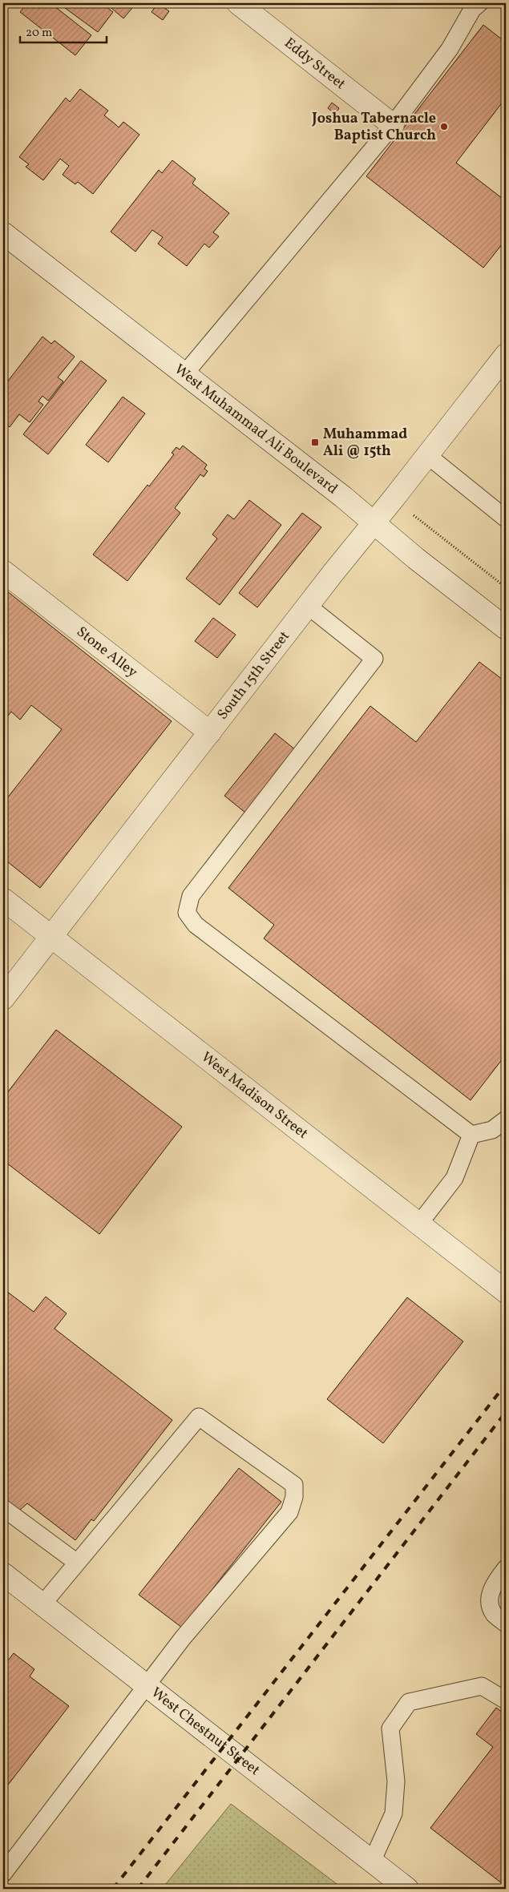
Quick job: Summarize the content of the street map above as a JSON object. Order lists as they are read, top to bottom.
{
  "streets": {
    "street": [
      "Eddy Street",
      "West Muhammad Ali Boulevard",
      "Stone Alley",
      "South 15th Street",
      "West Madison Street",
      "West Chestnut Street"
    ]
  },
  "crossings": [
    ["West Muhammad Ali Boulevard", "South 15th Street"],
    ["Stone Alley", "South 15th Street"],
    ["South 15th Street", "West Madison Street"]
  ],
  "places": {
    "other": ["Joshua Tabernacle Baptist Church"],
    "transit": ["Muhammad Ali @ 15th"]
  },
  "scale_bar": "20 m"
}
